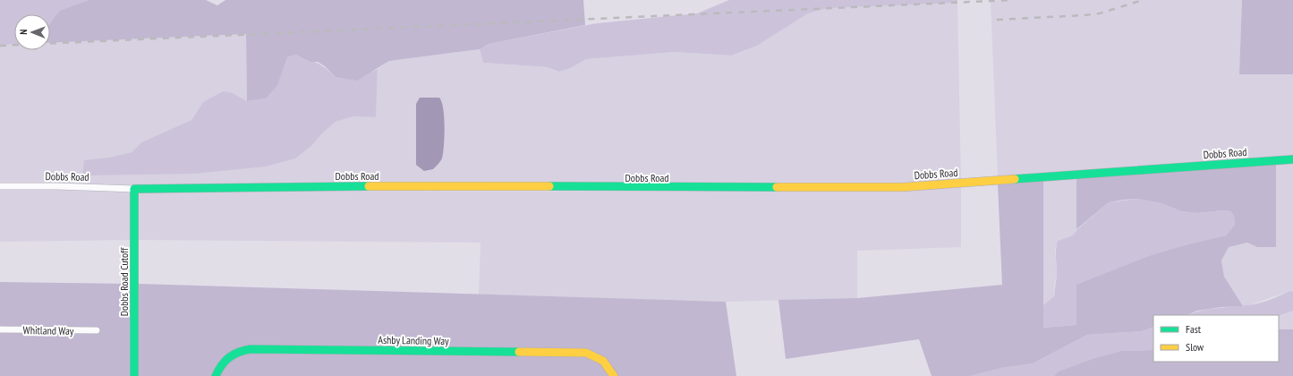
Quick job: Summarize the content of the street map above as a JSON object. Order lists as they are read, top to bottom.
{
  "streets": {
    "street": [
      "Dobbs Road",
      "Dobbs Road Cutoff",
      "Whitland Way",
      "Ashby Landing Way"
    ]
  },
  "crossings": [
    ["Dobbs Road", "Dobbs Road Cutoff"]
  ],
  "legend": ["Fast", "Slow"],
  "north": "left"
}
